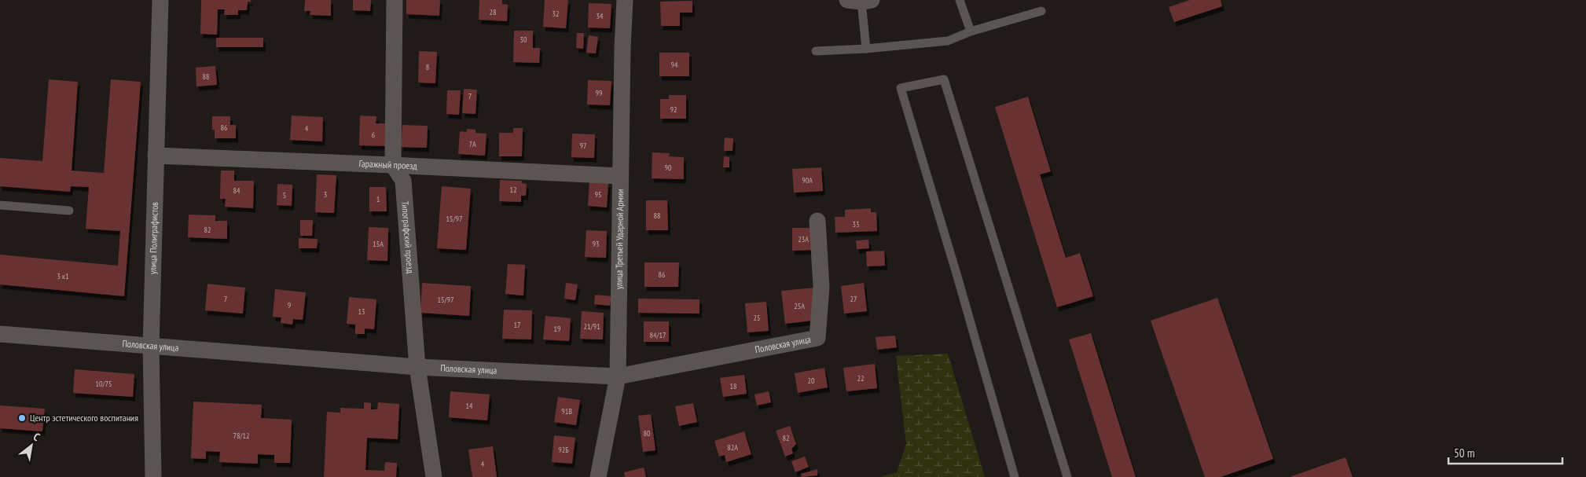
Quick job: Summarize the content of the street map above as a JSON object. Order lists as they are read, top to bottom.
{
  "streets": {
    "street": [
      "Гаражный проезд",
      "Типографский проезд",
      "улица Полиграфистов",
      "улица Третьей Ударной Армии",
      "Половская улица"
    ]
  },
  "crossings": [
    ["Гаражный проезд", "Типографский проезд"],
    ["Гаражный проезд", "улица Полиграфистов"],
    ["Гаражный проезд", "улица Третьей Ударной Армии"],
    ["Типографский проезд", "Половская улица"],
    ["улица Полиграфистов", "Половская улица"],
    ["улица Третьей Ударной Армии", "Половская улица"]
  ],
  "places": ["Центр эстетического воспитания"],
  "house_numbers": [
    "28",
    "32",
    "34",
    "30",
    "94",
    "8",
    "88",
    "99",
    "7",
    "92",
    "86",
    "4",
    "6",
    "7А",
    "97",
    "90",
    "90А",
    "12",
    "84",
    "3",
    "95",
    "5",
    "1",
    "88",
    "15/97",
    "33",
    "82",
    "23А",
    "15А",
    "93",
    "86",
    "3 к1",
    "7",
    "27",
    "15/97",
    "9",
    "25А",
    "13",
    "25",
    "17",
    "21/91",
    "19",
    "84/17",
    "22",
    "20",
    "10/75",
    "18",
    "14",
    "91В",
    "80",
    "78/12",
    "82",
    "82А",
    "92Б",
    "4"
  ],
  "scale_bar": "50 m",
  "north": "top right"
}
